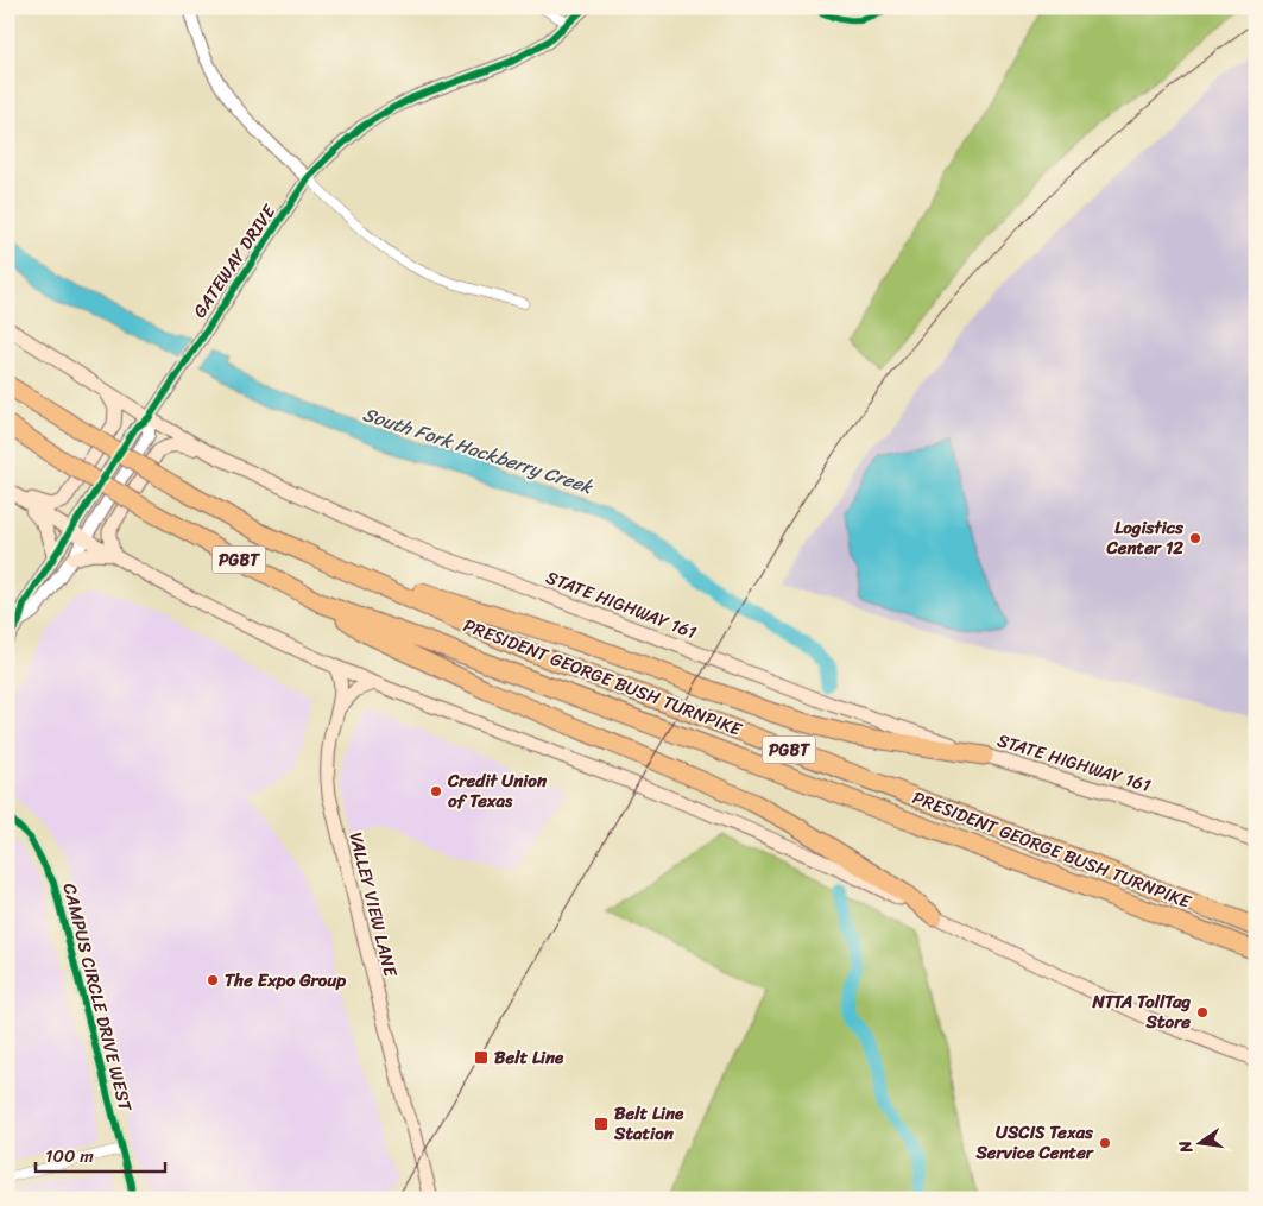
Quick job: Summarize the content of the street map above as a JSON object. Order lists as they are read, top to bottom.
{
  "streets": {
    "highway": ["PGBT", "PRESIDENT GEORGE BUSH TURNPIKE"],
    "main road": ["STATE HIGHWAY 161", "VALLEY VIEW LANE"],
    "street": ["GATEWAY DRIVE", "CAMPUS CIRCLE DRIVE WEST"]
  },
  "crossings": [
    ["GATEWAY DRIVE", "STATE HIGHWAY 161"]
  ],
  "water": ["South Fork Hackberry Creek"],
  "places": {
    "other": [
      "Logistics Center 12",
      "Credit Union of Texas",
      "The Expo Group",
      "NTTA TollTag Store",
      "USCIS Texas Service Center"
    ],
    "transit": ["Belt Line", "Belt Line Station"]
  },
  "scale_bar": "100 m",
  "north": "left"
}
